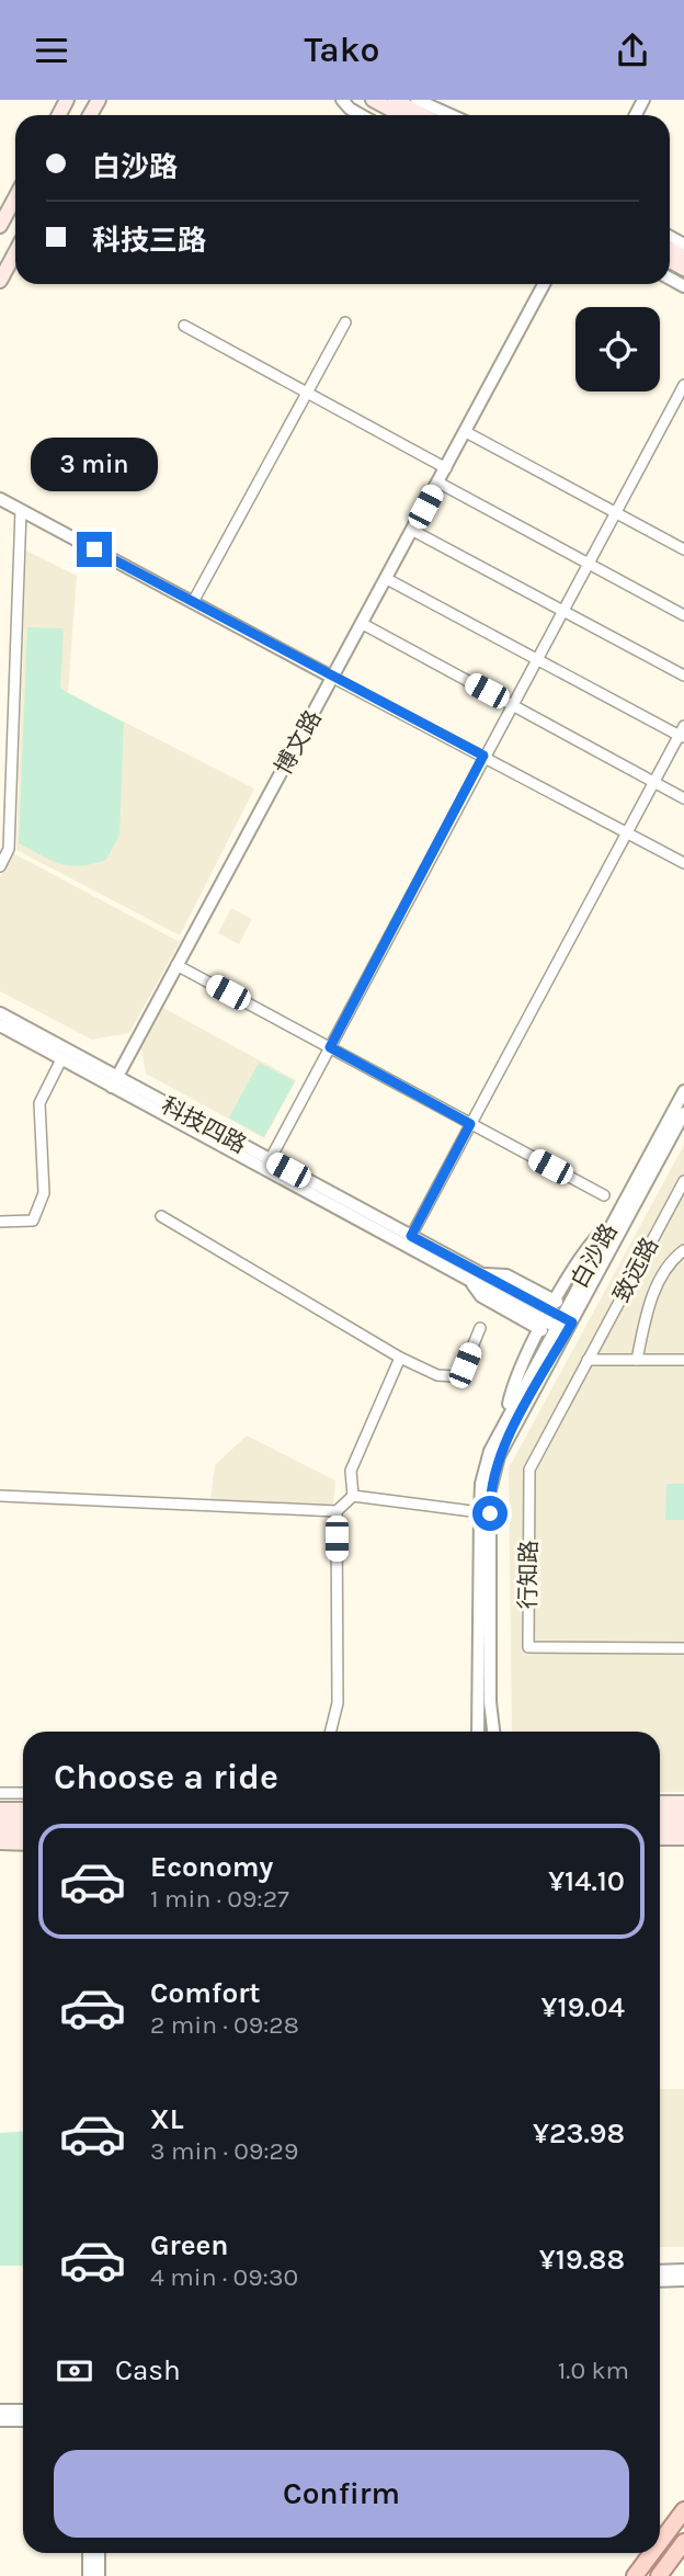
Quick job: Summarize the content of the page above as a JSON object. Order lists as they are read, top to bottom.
{
  "streets": {
    "street": [
      "博文路",
      "科技四路",
      "白沙路",
      "致远路",
      "行知路"
    ]
  },
  "crossings": [
    ["博文路", "科技四路"],
    ["科技四路", "白沙路"],
    ["致远路", "行知路"]
  ],
  "page": {
    "header": "Tako",
    "banner": ["白沙路", "科技三路"],
    "bubble": "3 min",
    "heading": "Choose a ride",
    "list": [
      {
        "name": "Economy",
        "note": "1 min · 09:27",
        "value": "¥14.10"
      },
      {
        "name": "Comfort",
        "note": "2 min · 09:28",
        "value": "¥19.04"
      },
      {
        "name": "XL",
        "note": "3 min · 09:29",
        "value": "¥23.98"
      },
      {
        "name": "Green",
        "note": "4 min · 09:30",
        "value": "¥19.88"
      }
    ],
    "pay": ["Cash", "1.0 km"],
    "buttons": "Confirm"
  }
}
